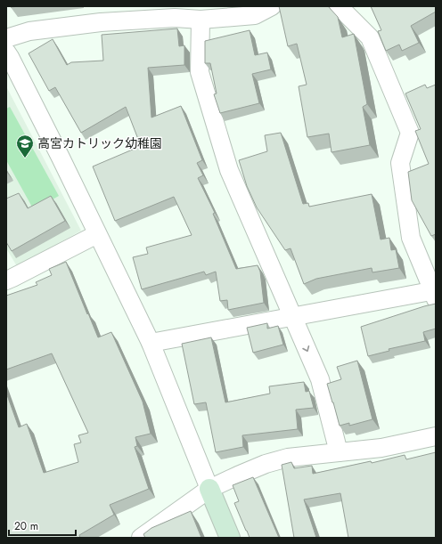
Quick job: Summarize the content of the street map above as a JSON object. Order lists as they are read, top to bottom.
{
  "places": {
    "school or university": ["高宮カトリック幼稚園"]
  },
  "scale_bar": "20 m"
}
